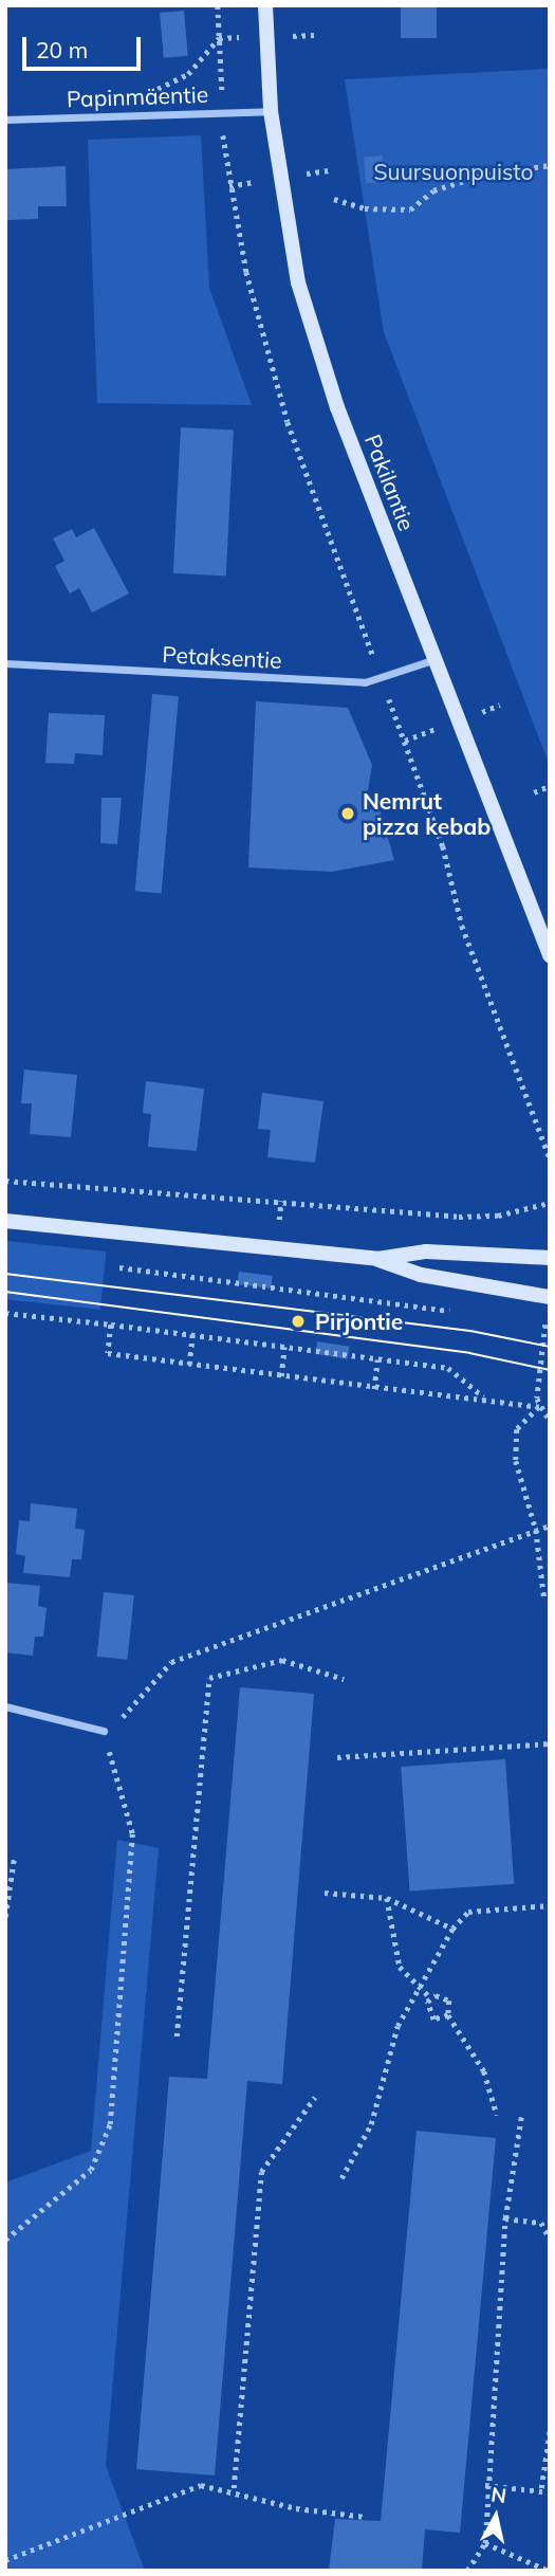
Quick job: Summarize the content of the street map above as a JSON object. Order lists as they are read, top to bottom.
{
  "streets": {
    "main road": ["Pakilantie"],
    "street": ["Papinmäentie", "Petaksentie"]
  },
  "crossings": [
    ["Papinmäentie", "Pakilantie"],
    ["Pakilantie", "Petaksentie"]
  ],
  "parks": ["Suursuonpuisto"],
  "places": ["Nemrut pizza kebab", "Pirjontie"],
  "scale_bar": "20 m",
  "north": "top"
}
